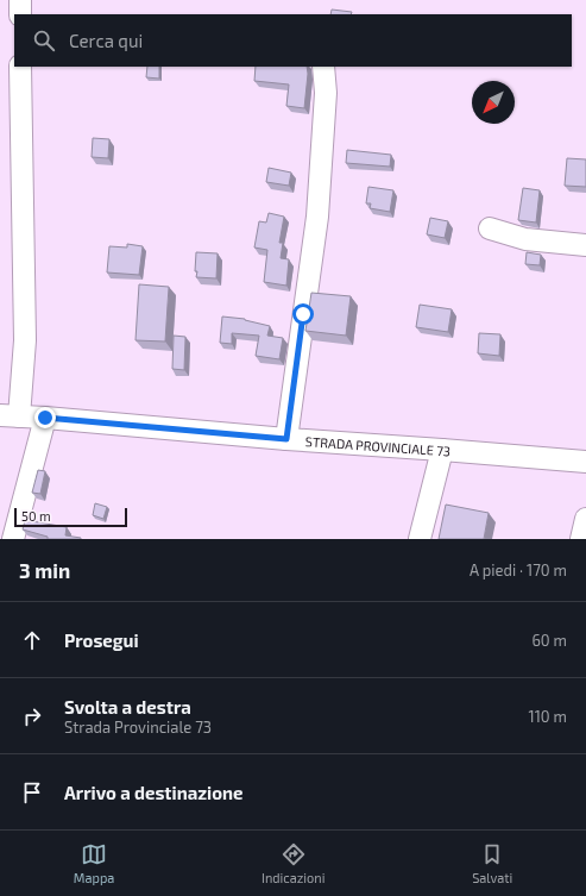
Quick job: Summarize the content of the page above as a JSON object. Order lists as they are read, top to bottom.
{
  "streets": {
    "street": ["STRADA PROVINCIALE 73"]
  },
  "scale_bar": "50 m",
  "north": "bottom left",
  "page": {
    "search": "Cerca qui",
    "scale": "50 m",
    "heading": ["3 min", "A piedi · 170 m"],
    "list": [
      ["Prosegui", "60 m"],
      ["Svolta a destra", "Strada Provinciale 73", "110 m"],
      "Arrivo a destinazione"
    ],
    "nav": ["Mappa", "Indicazioni", "Salvati"]
  }
}
